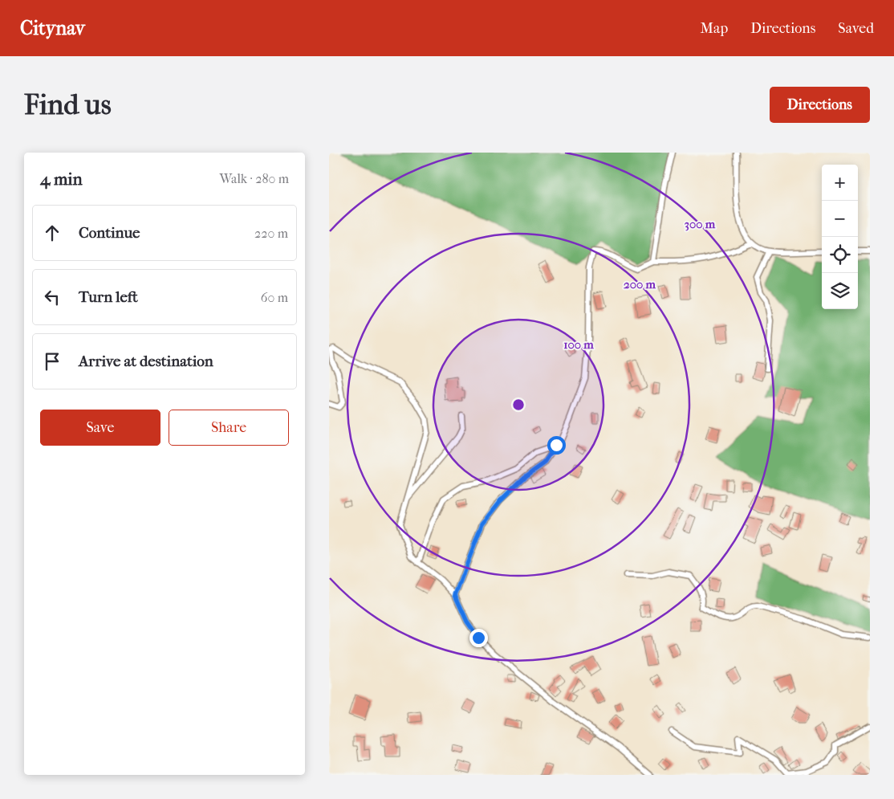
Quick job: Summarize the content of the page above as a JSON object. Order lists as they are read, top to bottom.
{
  "page": {
    "header": "Citynav",
    "nav": ["Map", "Directions", "Saved"],
    "buttons": [
      "Directions",
      ["Save", "Share"]
    ],
    "title": "Find us",
    "heading": ["4 min", "Walk · 280 m"],
    "map_buttons": ["+", "−"],
    "list": [
      ["Continue", "220 m"],
      ["Turn left", "60 m"],
      "Arrive at destination"
    ]
  },
  "rings": ["300 m", "200 m", "100 m"]
}
